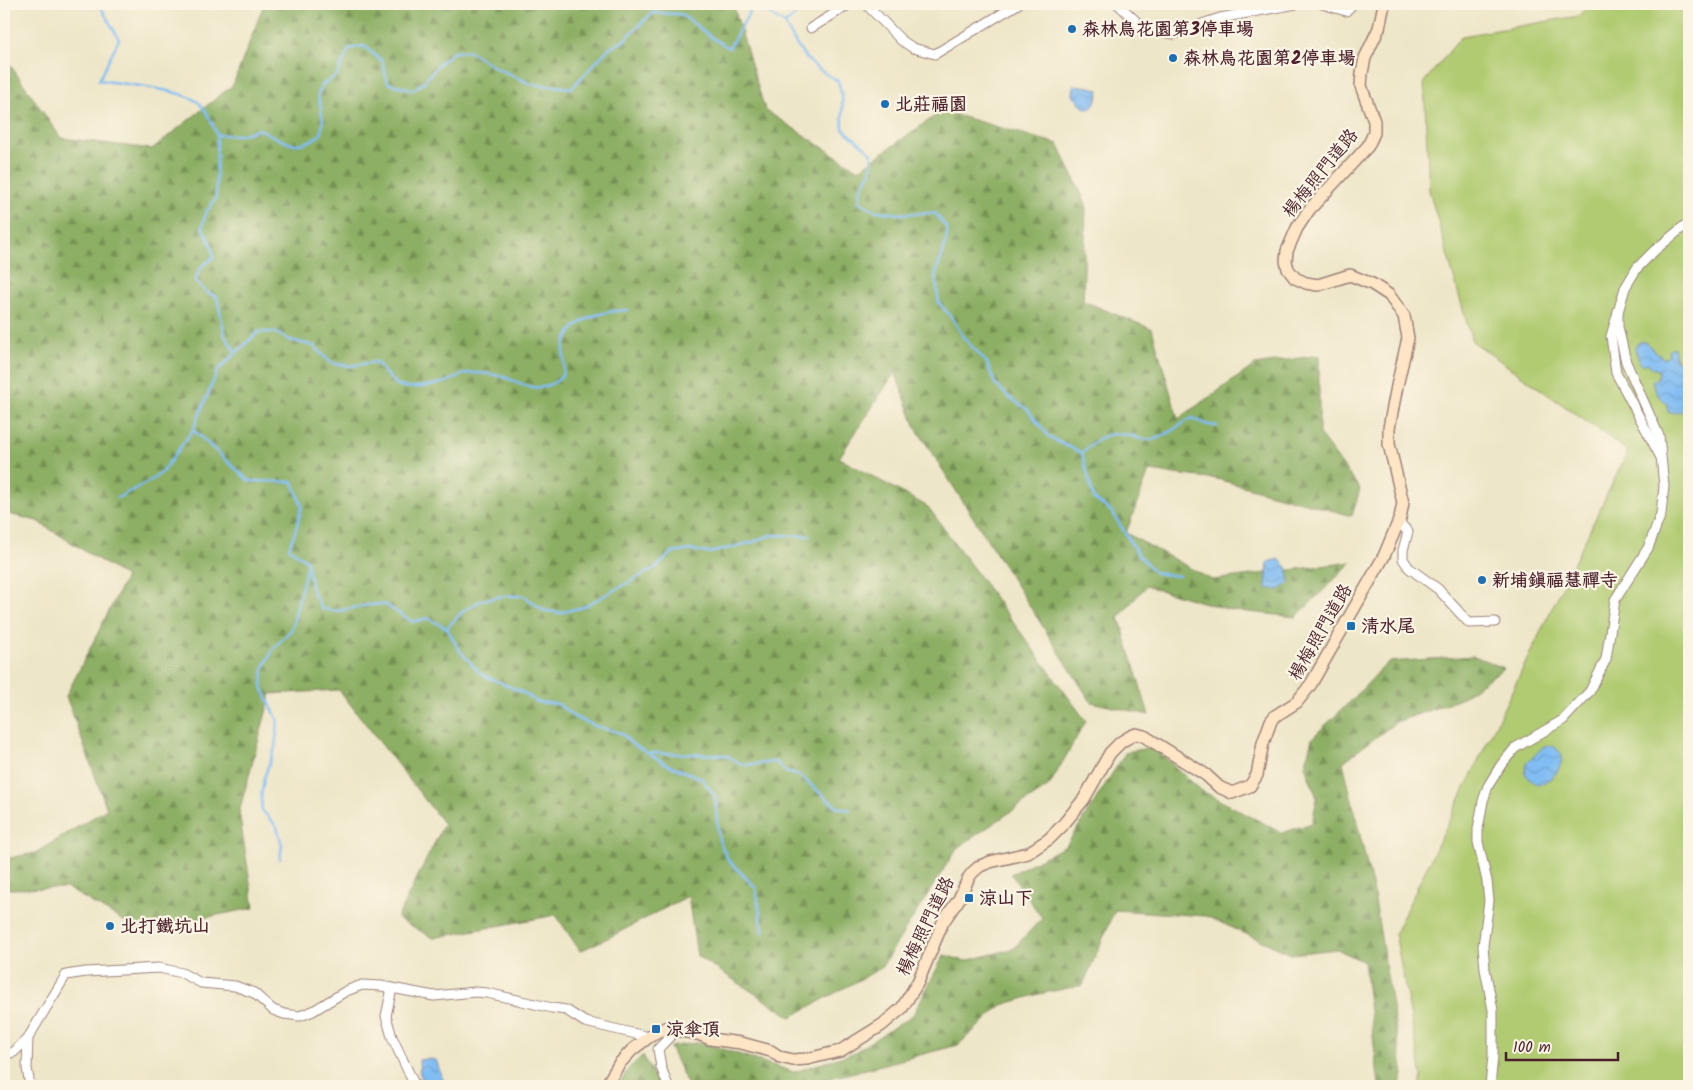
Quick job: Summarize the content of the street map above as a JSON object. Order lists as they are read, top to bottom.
{
  "streets": {
    "street": ["楊梅照門道路"]
  },
  "places": {
    "other": [
      "森林鳥花園第3停車場",
      "森林鳥花園第2停車場",
      "北莊福園",
      "新埔鎮福慧禪寺",
      "北打鐵坑山"
    ],
    "transit": ["清水尾", "涼山下", "涼傘頂"]
  },
  "scale_bar": "100 m"
}
